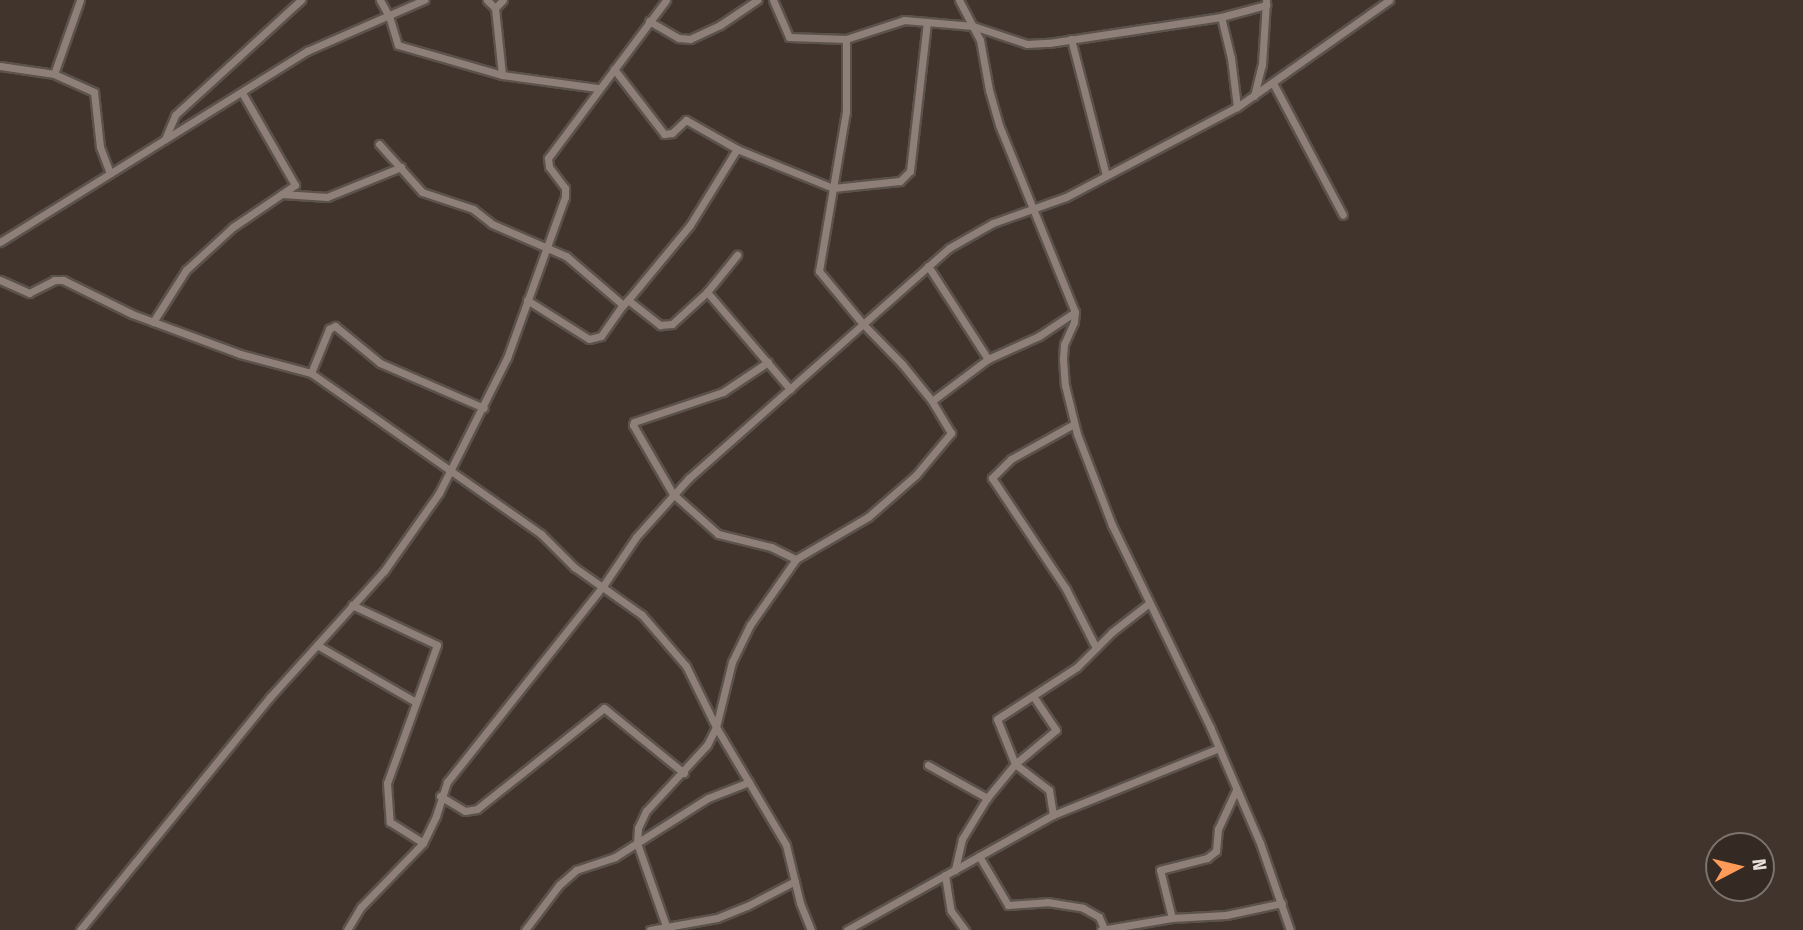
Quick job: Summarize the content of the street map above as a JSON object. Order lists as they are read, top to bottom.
{
  "north": "right"
}
